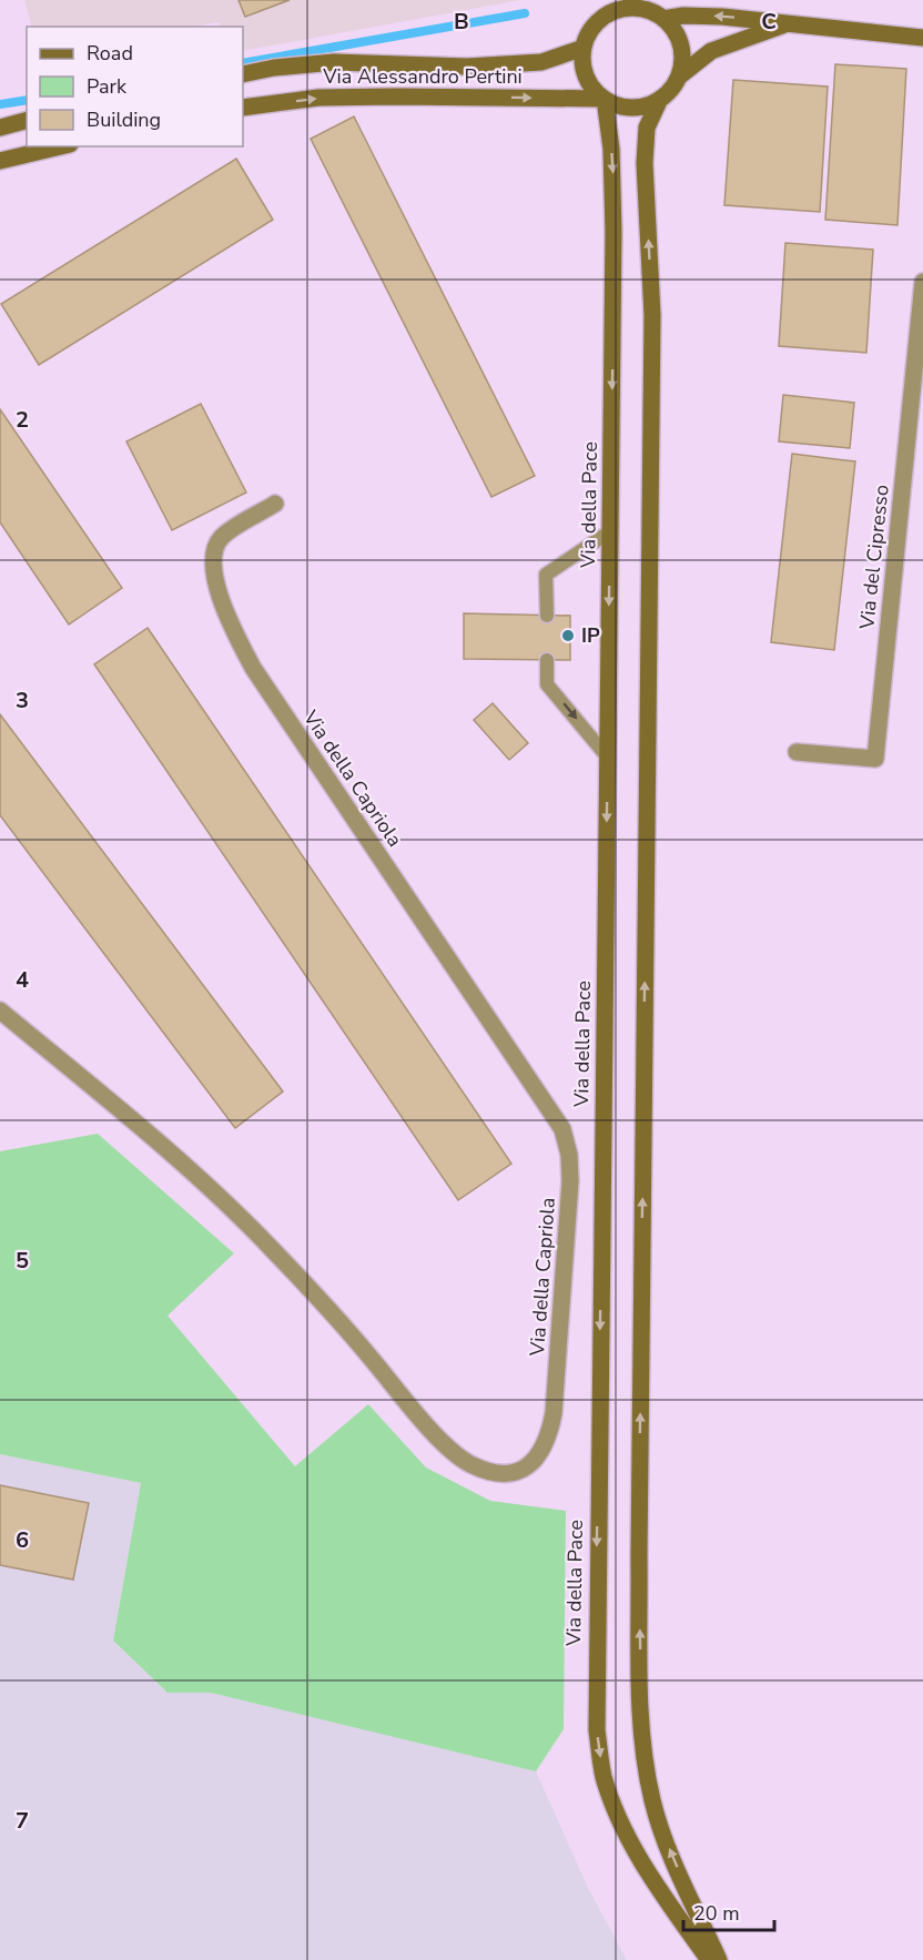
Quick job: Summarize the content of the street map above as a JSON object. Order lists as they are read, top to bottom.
{
  "streets": {
    "street": [
      "Via Alessandro Pertini",
      "Via della Pace",
      "Via del Cipresso",
      "Via della Capriola"
    ]
  },
  "crossings": [
    ["Via Alessandro Pertini", "Via della Pace"]
  ],
  "places": ["IP"],
  "legend": ["Road", "Park", "Building"],
  "scale_bar": "20 m",
  "grid": {
    "columns": ["B", "C"],
    "rows": [
      "2",
      "3",
      "4",
      "5",
      "6",
      "7"
    ]
  }
}
